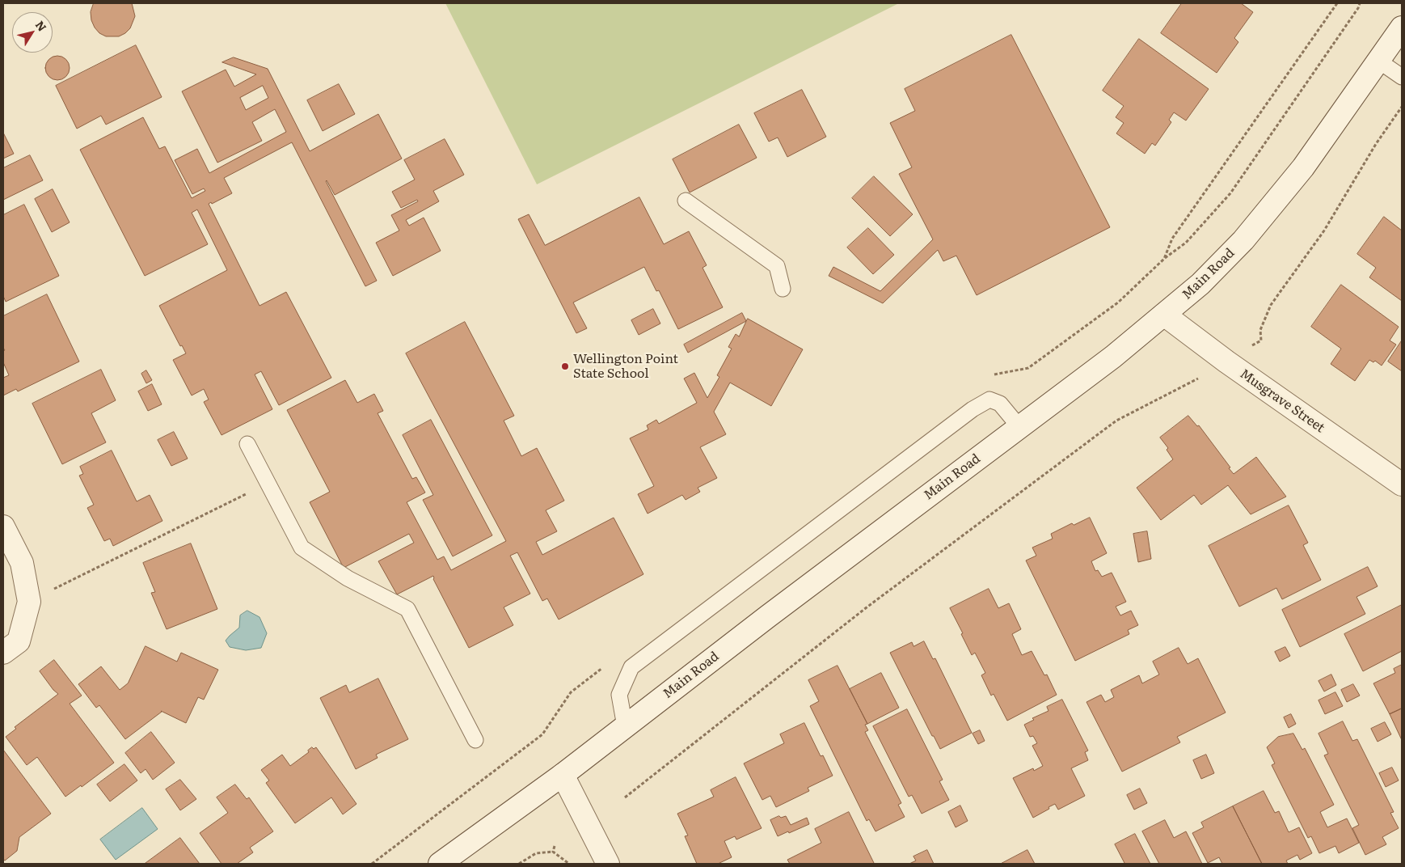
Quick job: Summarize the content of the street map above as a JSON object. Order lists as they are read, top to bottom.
{
  "streets": {
    "main road": ["Main Road", "Musgrave Street"]
  },
  "crossings": [
    ["Main Road", "Musgrave Street"]
  ],
  "places": ["Wellington Point State School"],
  "north": "top right"
}
